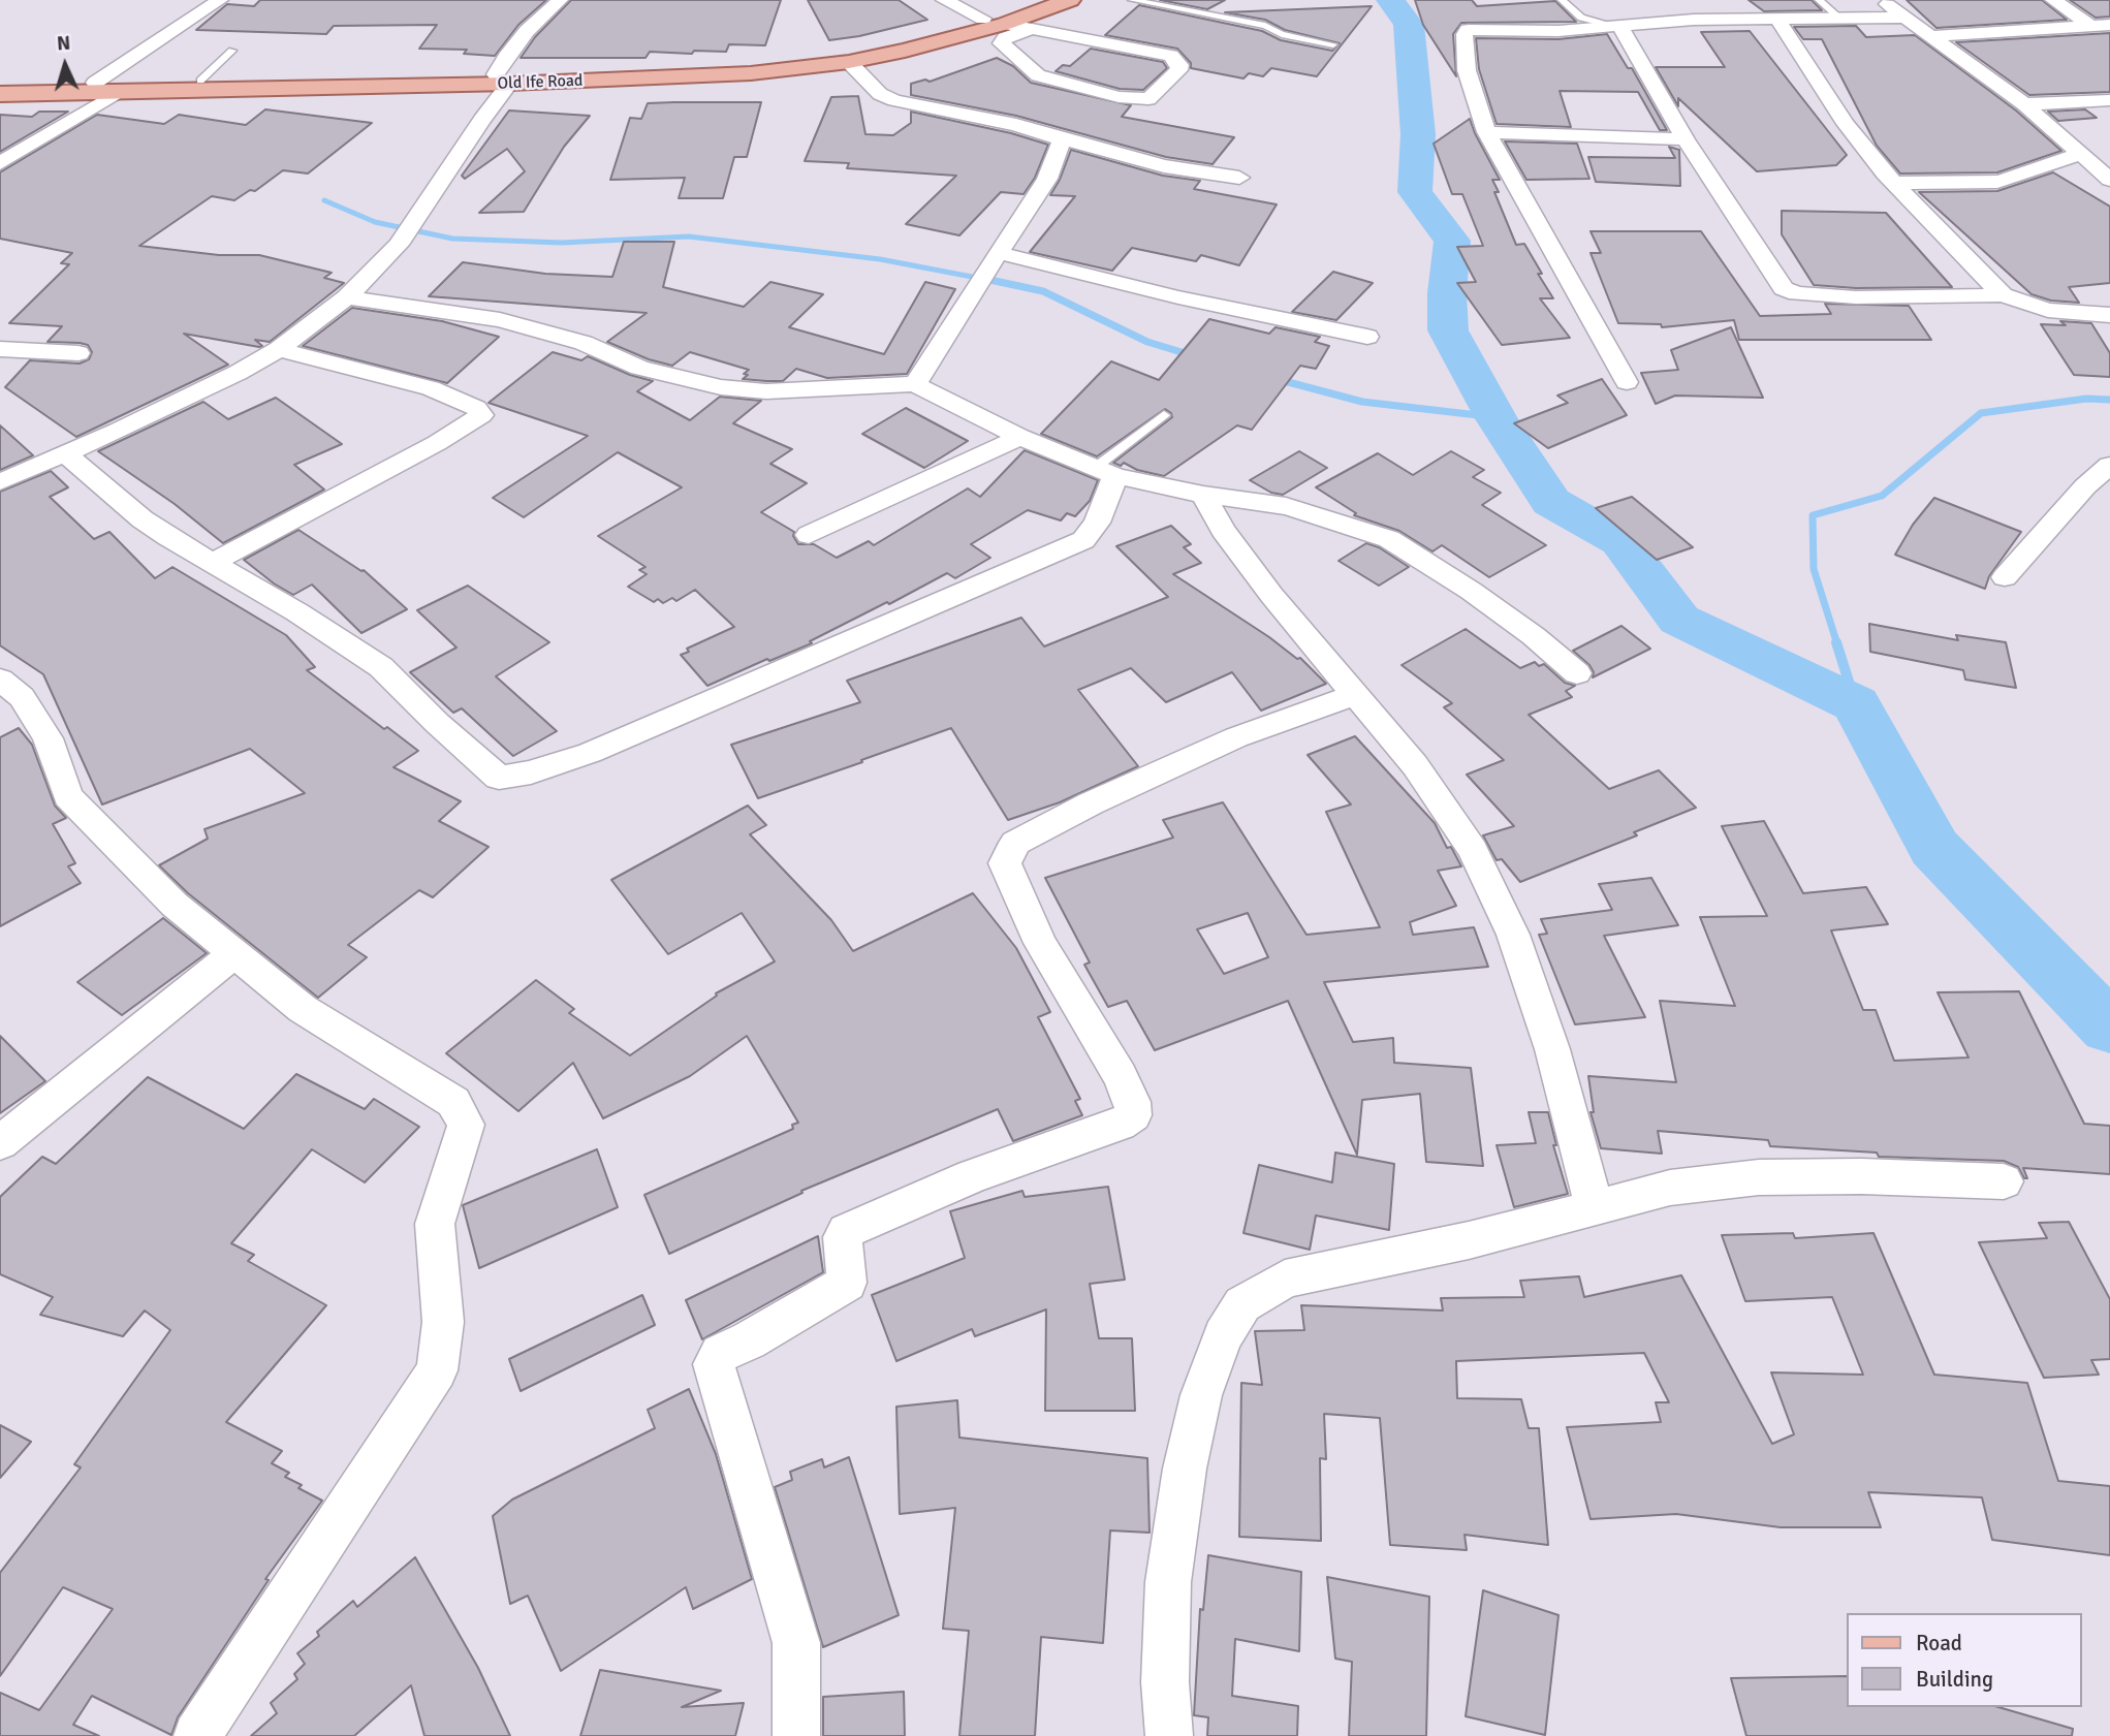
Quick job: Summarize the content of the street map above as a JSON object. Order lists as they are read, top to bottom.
{
  "streets": {
    "main road": ["Old Ife Road"]
  },
  "legend": ["Road", "Building"],
  "north": "top"
}
